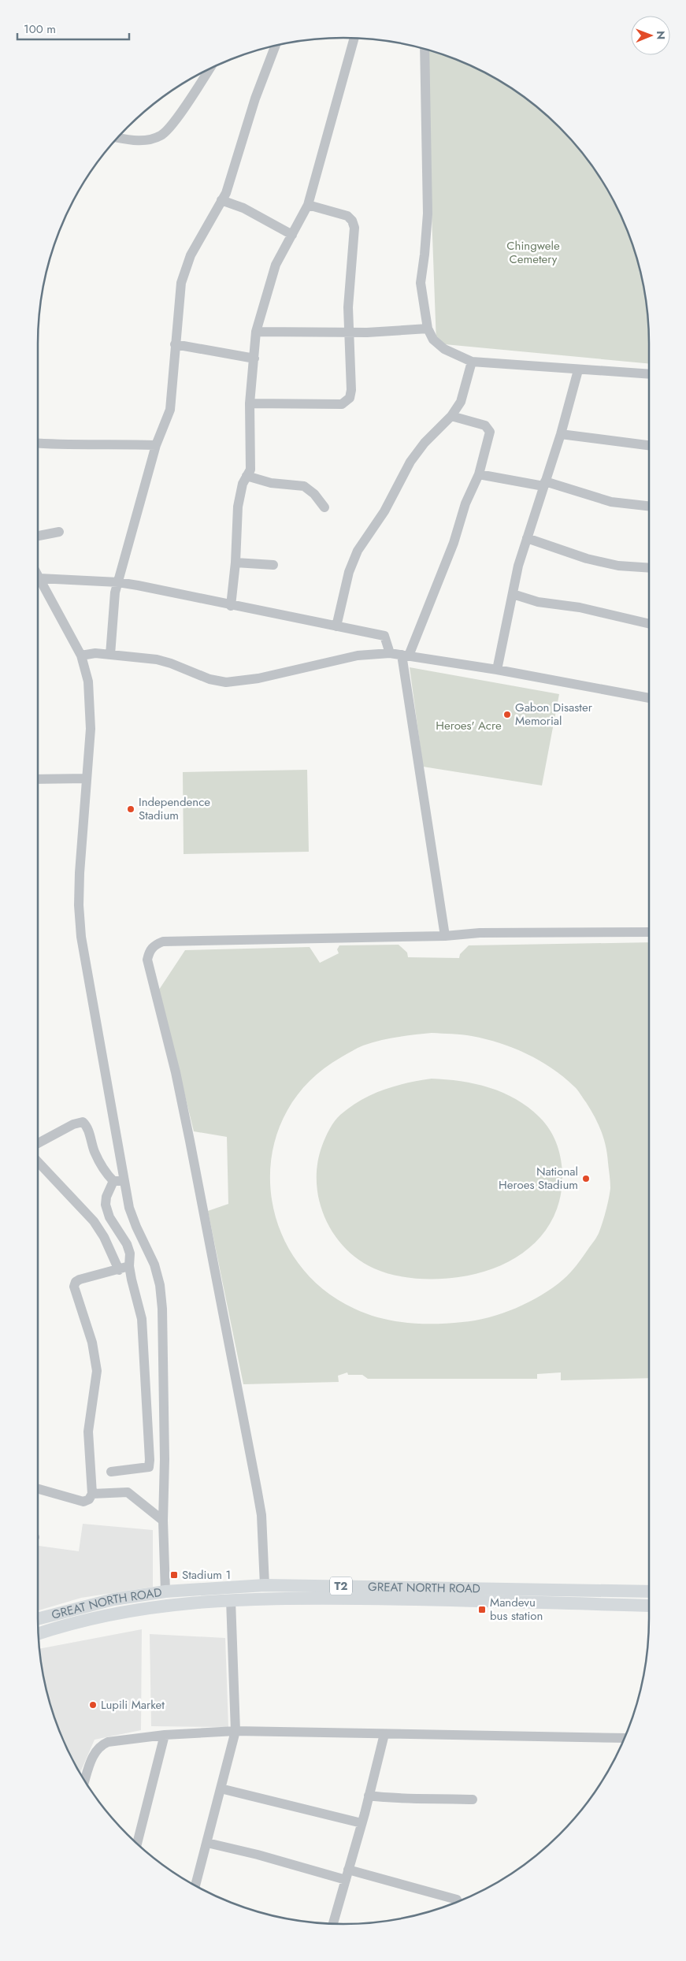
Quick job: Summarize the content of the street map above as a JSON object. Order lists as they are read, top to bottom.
{
  "streets": {
    "main road": ["T2", "GREAT NORTH ROAD"]
  },
  "parks": ["Chingwele Cemetery", "Heroes' Acre"],
  "places": {
    "other": [
      "Gabon Disaster Memorial",
      "Independence Stadium",
      "National Heroes Stadium",
      "Lupili Market"
    ],
    "transit": ["Stadium 1", "Mandevu bus station"]
  },
  "scale_bar": "100 m",
  "north": "right"
}
